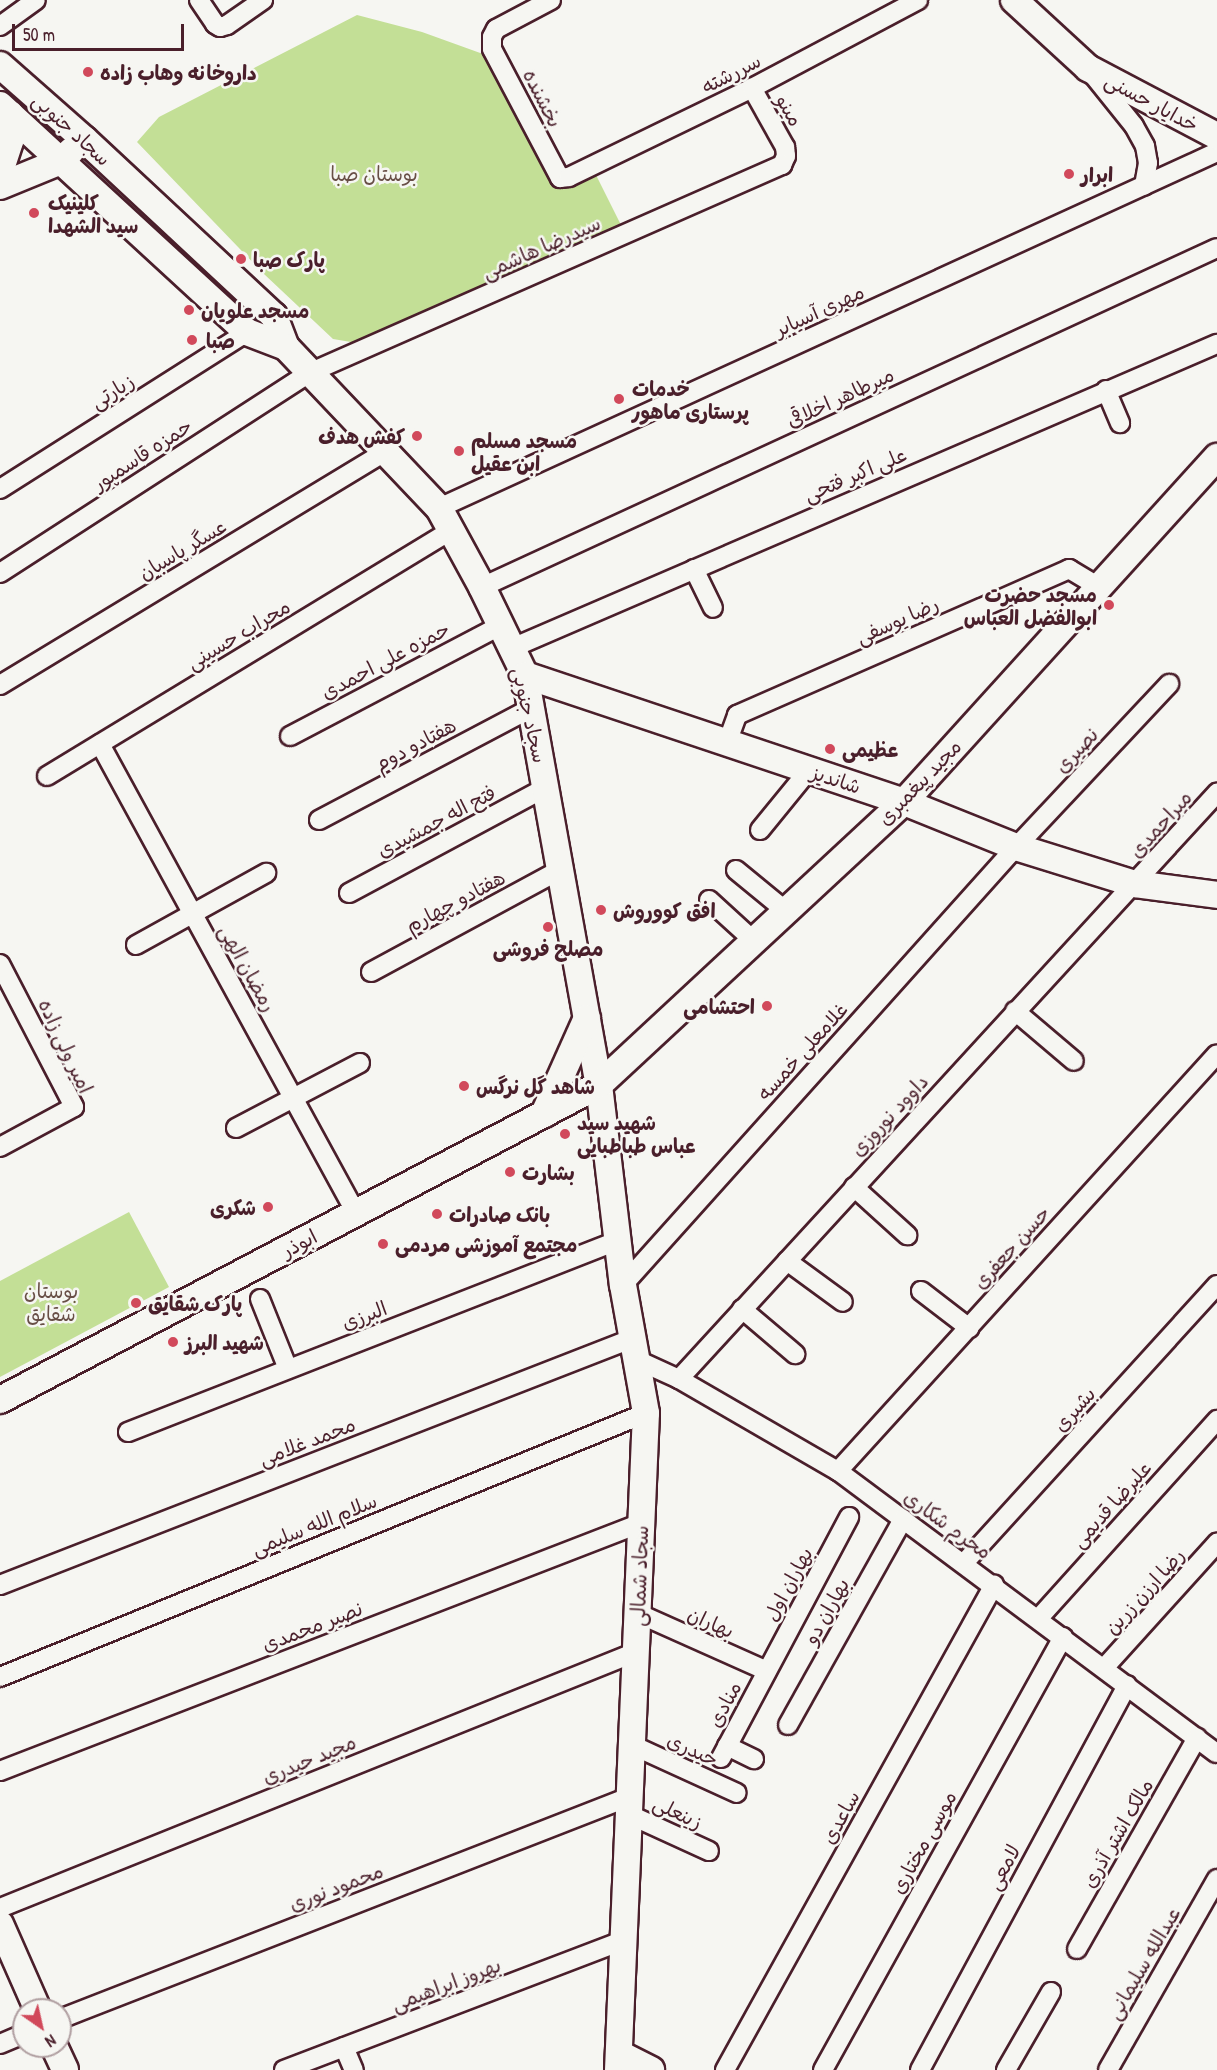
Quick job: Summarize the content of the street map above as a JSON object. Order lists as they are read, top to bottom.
{
  "streets": {
    "main road": [
      "خدایار حسنی",
      "سجاد جنوبی",
      "شاندیز",
      "مجید پیغمبری",
      "ابوذر",
      "سجاد شمالی"
    ],
    "street": [
      "سررشته",
      "بخشنده",
      "مینو",
      "سیدرضا هاشمی",
      "مهری آسیابر",
      "زیارتی",
      "میرطاهر اخلاقی",
      "حمزه قاسمپور",
      "علی اکبر فتحی",
      "عسگر پاسبان",
      "رضا یوسفی",
      "محراب حسینی",
      "حمزه علی احمدی",
      "هفتادو دوم",
      "نصیری",
      "فتح اله جمشیدی",
      "میراحمدی",
      "هفتادو چهارم",
      "رمضان الهی",
      "امیر ولی زاده",
      "غلامعلی خمسه",
      "داوود نوروزی",
      "حسن جعفری",
      "البرزی",
      "بشیری",
      "محمد غلامی",
      "علیرضا قدیمی",
      "سلام الله سلیمی",
      "محرم شکاری",
      "بهاران اول",
      "رضا ارزن زرین",
      "بهاران دو",
      "بهاران",
      "نصیر محمدی",
      "منادی",
      "حیدری",
      "مجید حیدری",
      "زینعلی",
      "ساعدی",
      "مالک اشتر آذری",
      "موسی مختاری",
      "لامعی",
      "محمود نوری",
      "عبدالله سلیمانی",
      "بهروز ابراهیمی"
    ]
  },
  "crossings": [
    ["سررشته", "بخشنده"],
    ["سررشته", "مینو"],
    ["خدایار حسنی", "مهری آسیابر"],
    ["مینو", "سیدرضا هاشمی"],
    ["سجاد جنوبی", "سیدرضا هاشمی"],
    ["سجاد جنوبی", "مهری آسیابر"],
    ["سجاد جنوبی", "زیارتی"],
    ["سجاد جنوبی", "میرطاهر اخلاقی"],
    ["سجاد جنوبی", "حمزه قاسمپور"],
    ["سجاد جنوبی", "علی اکبر فتحی"],
    ["سجاد جنوبی", "عسگر پاسبان"],
    ["سجاد جنوبی", "محراب حسینی"],
    ["سجاد جنوبی", "حمزه علی احمدی"],
    ["سجاد جنوبی", "هفتادو دوم"],
    ["سجاد جنوبی", "شاندیز"],
    ["سجاد جنوبی", "مجید پیغمبری"],
    ["سجاد جنوبی", "فتح اله جمشیدی"],
    ["سجاد جنوبی", "هفتادو چهارم"],
    ["سجاد جنوبی", "ابوذر"],
    ["سجاد جنوبی", "سجاد شمالی"],
    ["سیدرضا هاشمی", "حمزه قاسمپور"],
    ["رضا یوسفی", "شاندیز"],
    ["رضا یوسفی", "مجید پیغمبری"],
    ["محراب حسینی", "رمضان الهی"],
    ["نصیری", "شاندیز"],
    ["نصیری", "غلامعلی خمسه"],
    ["شاندیز", "مجید پیغمبری"],
    ["شاندیز", "میراحمدی"],
    ["شاندیز", "غلامعلی خمسه"],
    ["شاندیز", "داوود نوروزی"],
    ["مجید پیغمبری", "ابوذر"],
    ["مجید پیغمبری", "سجاد شمالی"],
    ["میراحمدی", "داوود نوروزی"],
    ["رمضان الهی", "ابوذر"],
    ["غلامعلی خمسه", "سجاد شمالی"],
    ["داوود نوروزی", "محرم شکاری"],
    ["ابوذر", "سجاد شمالی"],
    ["حسن جعفری", "محرم شکاری"],
    ["البرزی", "سجاد شمالی"],
    ["بشیری", "محرم شکاری"],
    ["محمد غلامی", "محرم شکاری"],
    ["محمد غلامی", "سجاد شمالی"],
    ["علیرضا قدیمی", "محرم شکاری"],
    ["سلام الله سلیمی", "سجاد شمالی"],
    ["محرم شکاری", "سجاد شمالی"],
    ["محرم شکاری", "رضا ارزن زرین"],
    ["محرم شکاری", "بهاران دو"],
    ["محرم شکاری", "ساعدی"],
    ["محرم شکاری", "مالک اشتر آذری"],
    ["محرم شکاری", "موسی مختاری"],
    ["محرم شکاری", "لامعی"],
    ["سجاد شمالی", "بهاران"],
    ["سجاد شمالی", "نصیر محمدی"],
    ["سجاد شمالی", "حیدری"],
    ["سجاد شمالی", "مجید حیدری"],
    ["سجاد شمالی", "زینعلی"],
    ["سجاد شمالی", "محمود نوری"],
    ["سجاد شمالی", "بهروز ابراهیمی"],
    ["بهاران اول", "بهاران"],
    ["بهاران اول", "منادی"],
    ["بهاران", "منادی"],
    ["زینعلی", "محمود نوری"]
  ],
  "parks": ["بوستان صبا", "بوستان شقایق"],
  "places": [
    "داروخانه وهاب زاده",
    "ابرار",
    "کلینیک سید الشهدا",
    "پارک صبا",
    "مسجد علویان",
    "صبا",
    "خدمات پرستاری ماهور",
    "کفش هدف",
    "مسجد مسلم ابن عقیل",
    "مسجد حضرت ابوالفضل العباس",
    "عظیمی",
    "افق کووروش",
    "مصلح فروشی",
    "احتشامی",
    "شاهد گل نرگس",
    "شهید سید عباس طباطبایی",
    "بشارت",
    "شکری",
    "بانک صادرات",
    "مجتمع آموزشی مردمی",
    "پارک شقایق",
    "شهید البرز"
  ],
  "scale_bar": "50 m",
  "north": "bottom right"
}
